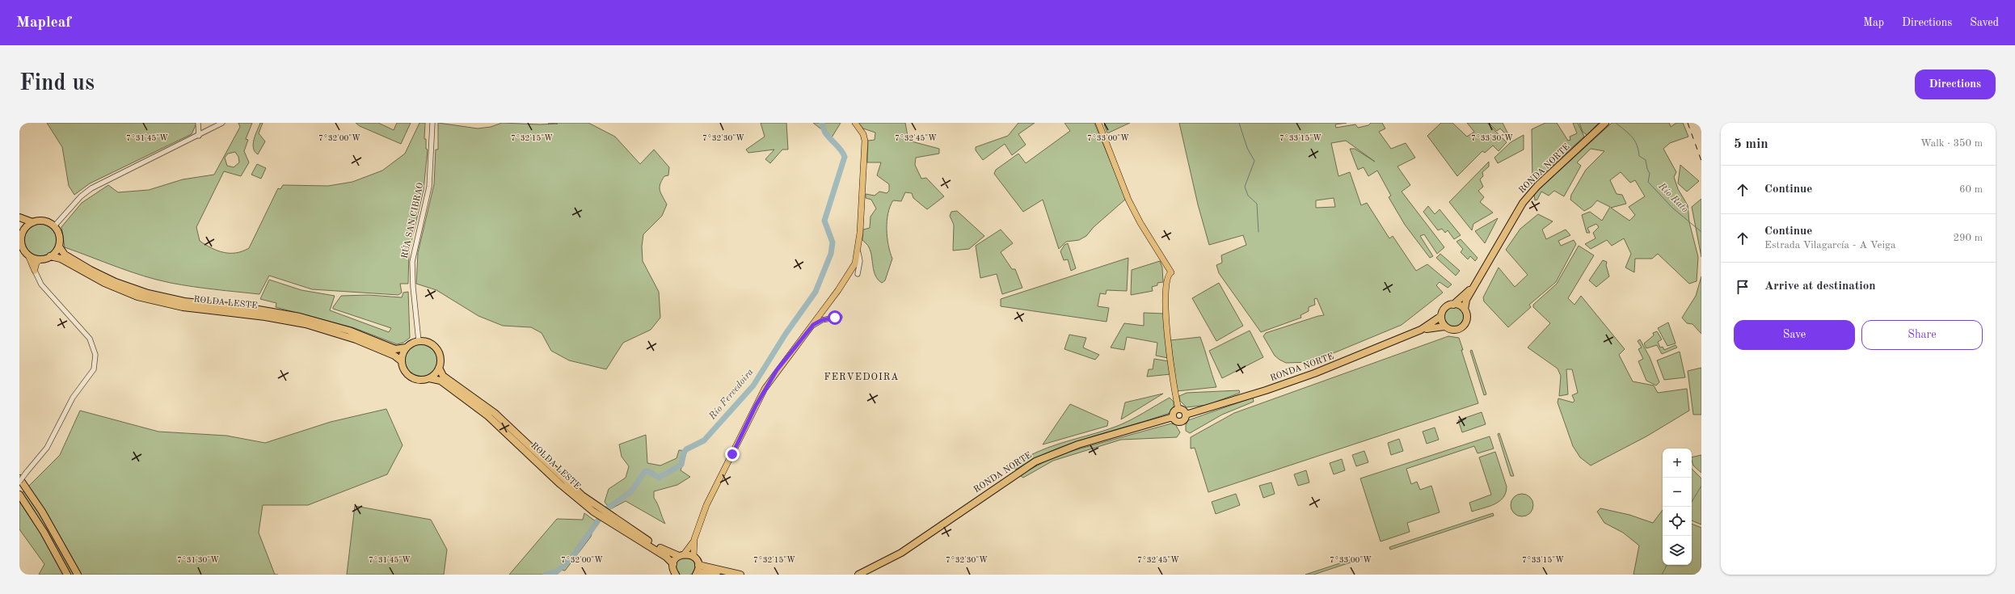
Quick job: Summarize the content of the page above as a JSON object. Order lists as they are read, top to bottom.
{
  "streets": {
    "highway": ["RONDA NORTE", "ROLDA LESTE"],
    "street": ["RÚA SAN CIBRAO"]
  },
  "crossings": [
    ["RÚA SAN CIBRAO", "ROLDA LESTE"]
  ],
  "districts": ["FERVEDOIRA"],
  "water": ["Río Rato", "Río Fervedoira"],
  "page": {
    "header": "Mapleaf",
    "nav": ["Map", "Directions", "Saved"],
    "buttons": [
      "Directions",
      ["Save", "Share"]
    ],
    "title": "Find us",
    "heading": ["5 min", "Walk · 350 m"],
    "list": [
      ["Continue", "60 m"],
      ["Continue", "Estrada Vilagarcía - A Veiga", "290 m"],
      "Arrive at destination"
    ],
    "map_buttons": ["+", "−"]
  },
  "coordinates": [
    "7°31'45\"W",
    "7°32'00\"W",
    "7°32'15\"W",
    "7°32'30\"W",
    "7°32'45\"W",
    "7°33'00\"W",
    "7°33'15\"W",
    "7°33'30\"W",
    "7°31'30\"W"
  ]
}
